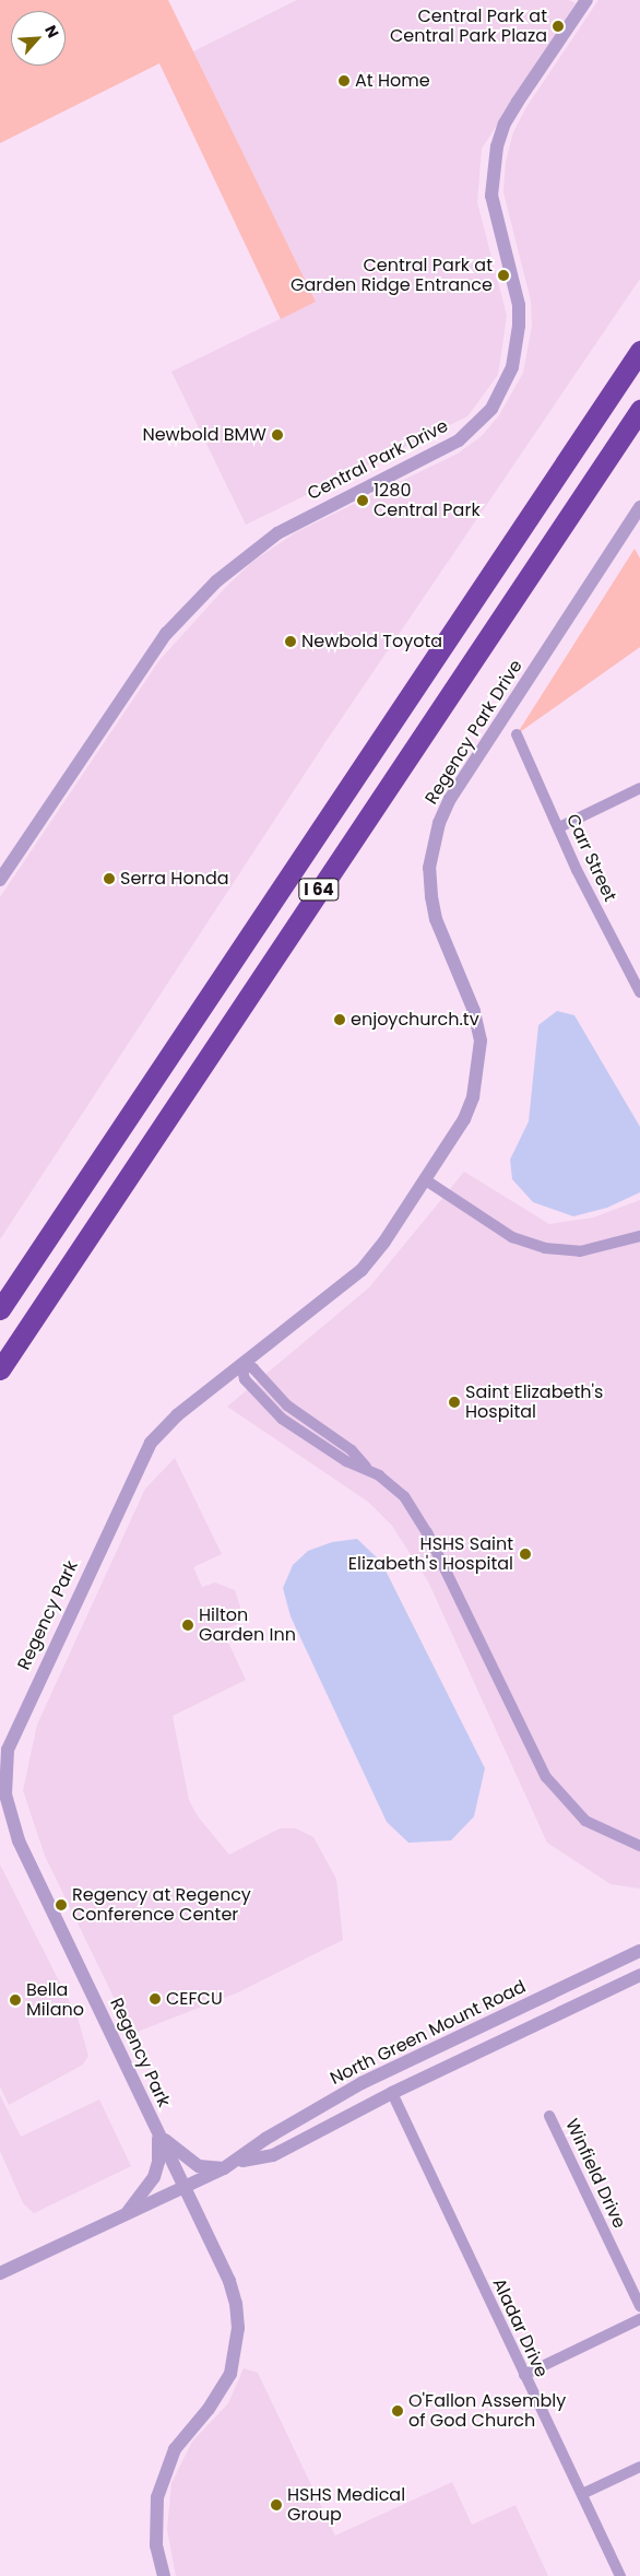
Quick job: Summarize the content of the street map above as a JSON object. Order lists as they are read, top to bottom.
{
  "streets": {
    "highway": ["I 64"],
    "street": [
      "Central Park Drive",
      "Regency Park Drive",
      "Carr Street",
      "Regency Park",
      "North Green Mount Road",
      "Winfield Drive",
      "Aladar Drive"
    ]
  },
  "crossings": [
    ["Regency Park Drive", "Regency Park"],
    ["Regency Park", "North Green Mount Road"],
    ["North Green Mount Road", "Aladar Drive"]
  ],
  "places": [
    "Central Park at Central Park Plaza",
    "At Home",
    "Central Park at Garden Ridge Entrance",
    "Newbold BMW",
    "1280 Central Park",
    "Newbold Toyota",
    "Serra Honda",
    "enjoychurch.tv",
    "Saint Elizabeth's Hospital",
    "HSHS Saint Elizabeth's Hospital",
    "Hilton Garden Inn",
    "Regency at Regency Conference Center",
    "CEFCU",
    "Bella Milano",
    "O'Fallon Assembly of God Church",
    "HSHS Medical Group"
  ],
  "north": "top right"
}
